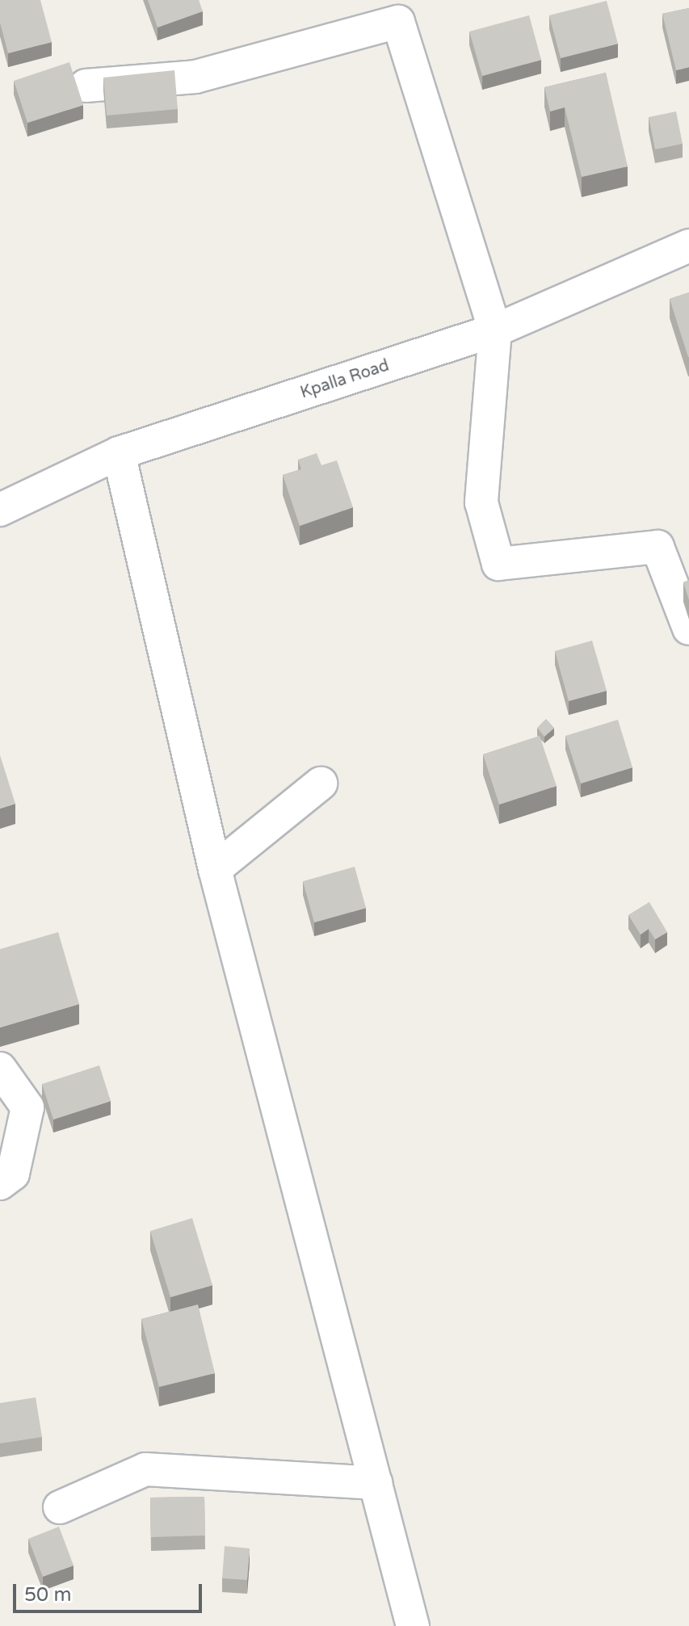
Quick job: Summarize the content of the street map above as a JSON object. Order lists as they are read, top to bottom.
{
  "streets": {
    "street": ["Kpalla Road"]
  },
  "scale_bar": "50 m"
}
